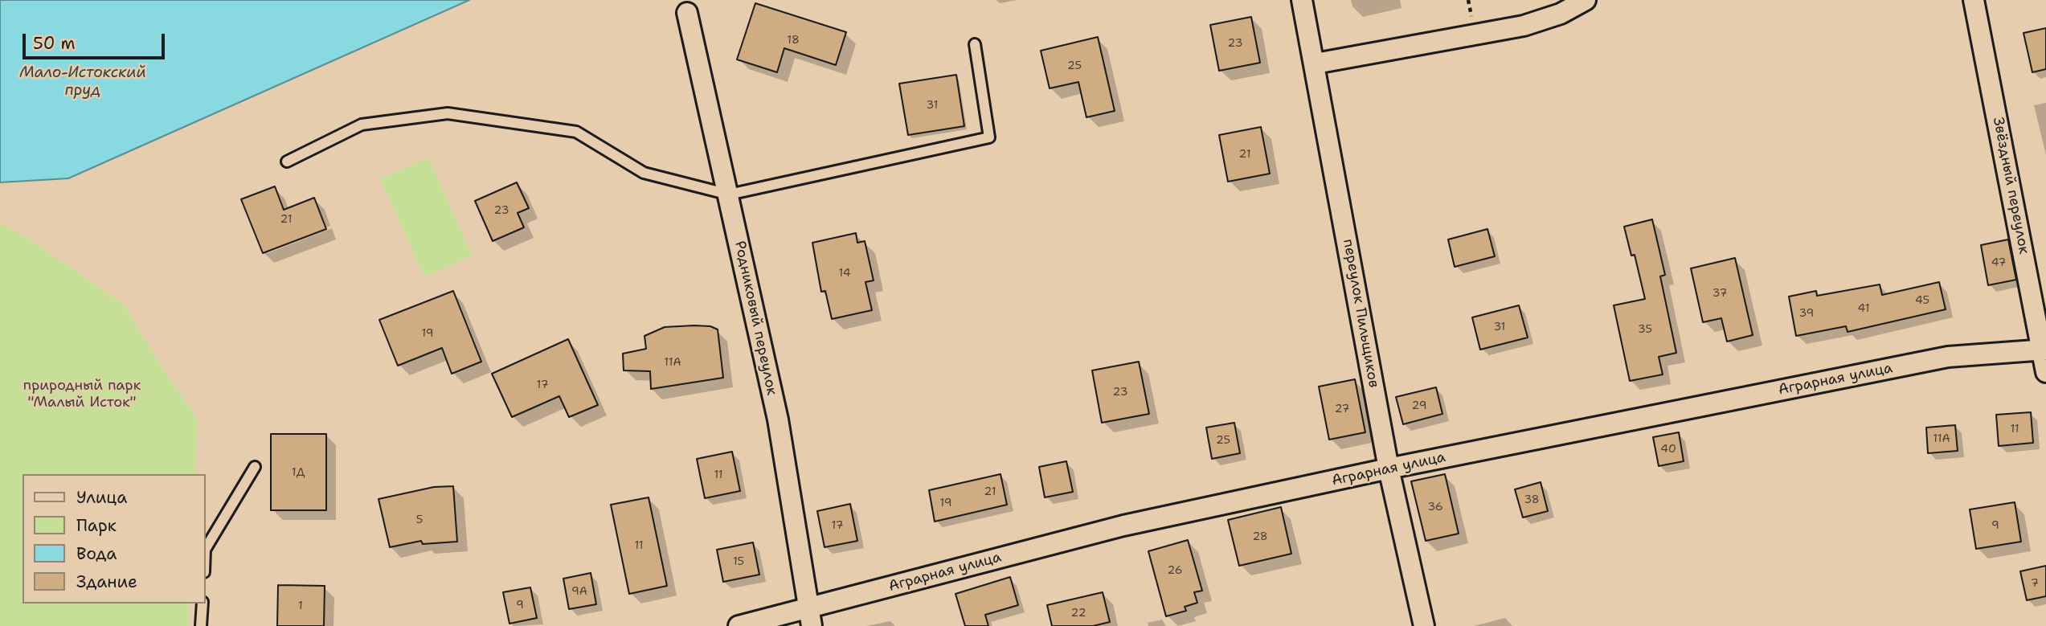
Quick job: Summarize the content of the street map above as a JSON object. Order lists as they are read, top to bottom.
{
  "streets": {
    "street": [
      "Звёздный переулок",
      "переулок Пильщиков",
      "Родниковый переулок",
      "Аграрная улица"
    ]
  },
  "crossings": [
    ["Звёздный переулок", "Аграрная улица"],
    ["переулок Пильщиков", "Аграрная улица"],
    ["Родниковый переулок", "Аграрная улица"]
  ],
  "water": ["Мало-Истокский пруд"],
  "parks": ["природный парк \"Малый Исток\""],
  "house_numbers": [
    "18",
    "23",
    "25",
    "31",
    "21",
    "23",
    "21",
    "47",
    "14",
    "37",
    "45",
    "41",
    "39",
    "31",
    "35",
    "19",
    "11А",
    "17",
    "23",
    "29",
    "27",
    "11",
    "11А",
    "25",
    "40",
    "1Д",
    "11",
    "21",
    "38",
    "19",
    "36",
    "5",
    "17",
    "9",
    "28",
    "11",
    "15",
    "26",
    "7",
    "9А",
    "9",
    "1",
    "22"
  ],
  "legend": [
    "Улица",
    "Парк",
    "Вода",
    "Здание"
  ],
  "scale_bar": "50 m"
}
